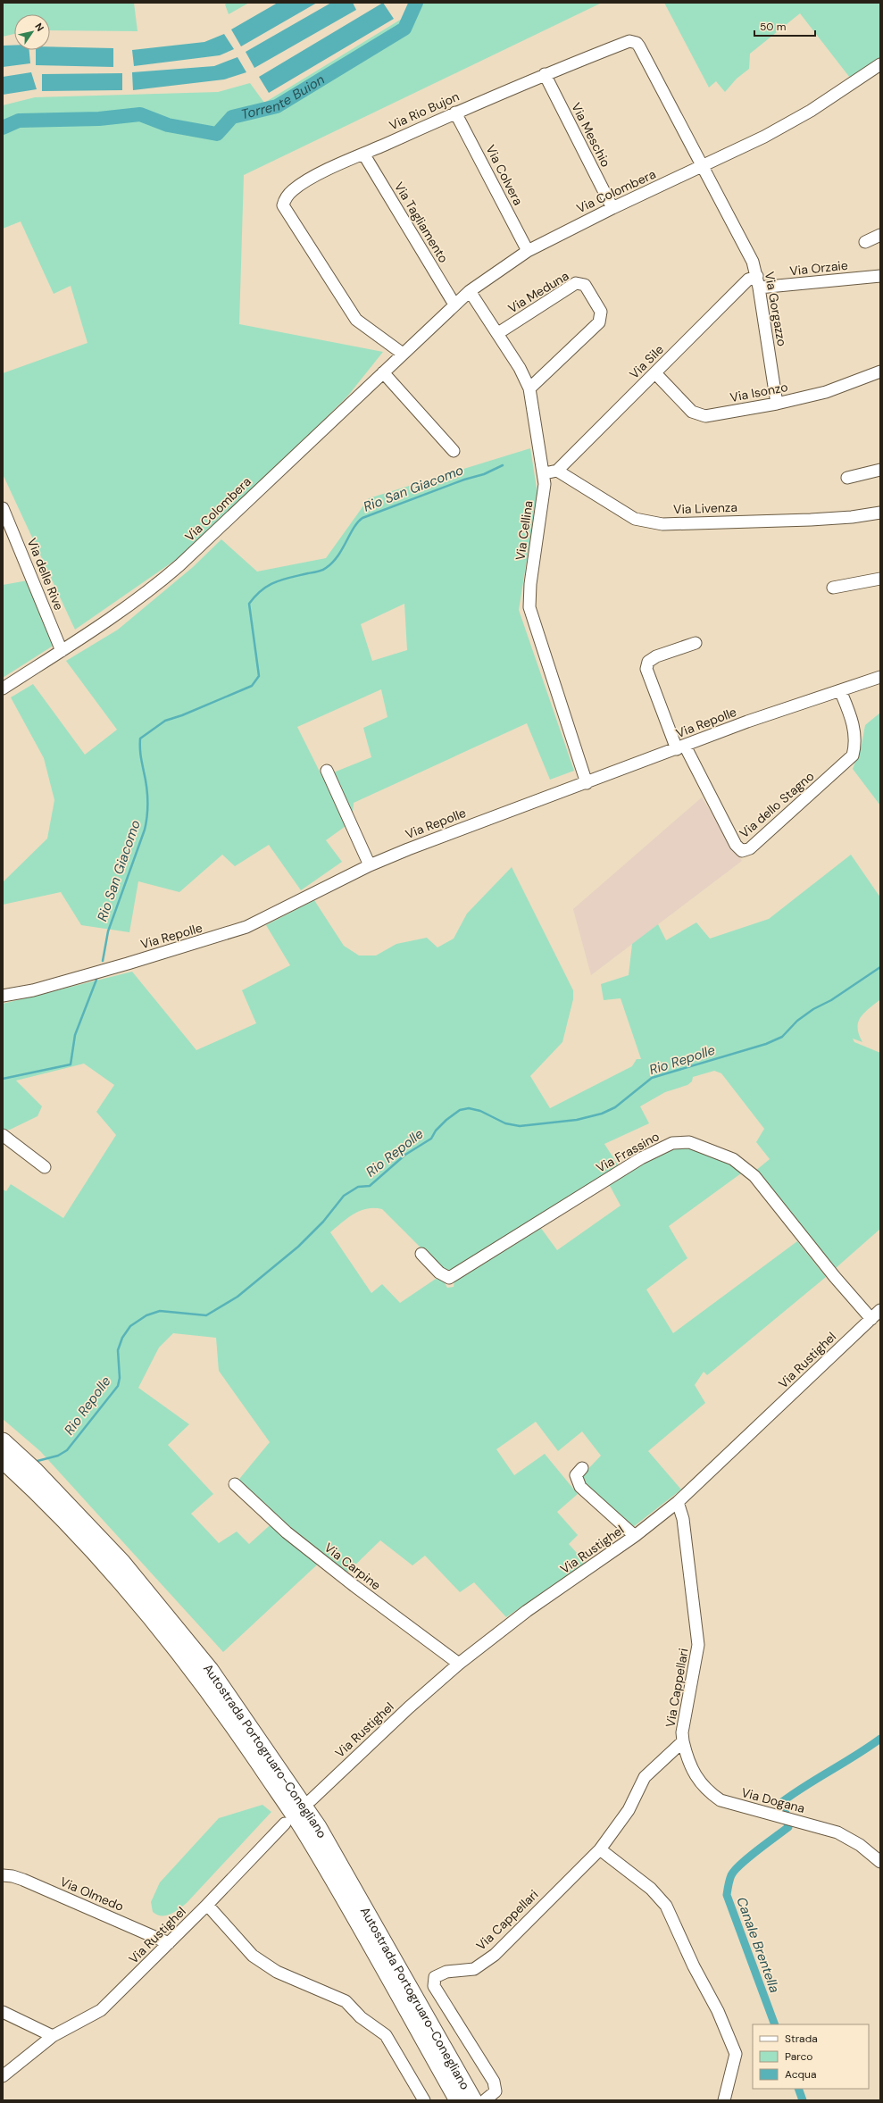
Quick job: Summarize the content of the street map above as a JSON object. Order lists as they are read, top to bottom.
{
  "streets": {
    "highway": ["Autostrada Portogruaro-Conegliano"],
    "street": [
      "Via Rio Bujon",
      "Via Meschio",
      "Via Colvera",
      "Via Colombera",
      "Via Tagliamento",
      "Via Orzaie",
      "Via Meduna",
      "Via Gorgazzo",
      "Via Sile",
      "Via Isonzo",
      "Via Livenza",
      "Via Cellina",
      "Via delle Rive",
      "Via Repolle",
      "Via dello Stagno",
      "Via Frassino",
      "Via Rustighel",
      "Via Carpine",
      "Via Cappellari",
      "Via Dogana",
      "Via Olmedo"
    ]
  },
  "crossings": [
    ["Via Rio Bujon", "Via Meschio"],
    ["Via Rio Bujon", "Via Colvera"],
    ["Via Rio Bujon", "Via Colombera"],
    ["Via Rio Bujon", "Via Tagliamento"],
    ["Via Rio Bujon", "Via Gorgazzo"],
    ["Via Meschio", "Via Colombera"],
    ["Via Colvera", "Via Colombera"],
    ["Via Colombera", "Via Tagliamento"],
    ["Via Colombera", "Via Gorgazzo"],
    ["Via Colombera", "Via Cellina"],
    ["Via Colombera", "Via delle Rive"],
    ["Via Orzaie", "Via Gorgazzo"],
    ["Via Orzaie", "Via Sile"],
    ["Via Meduna", "Via Cellina"],
    ["Via Gorgazzo", "Via Sile"],
    ["Via Gorgazzo", "Via Isonzo"],
    ["Via Sile", "Via Isonzo"],
    ["Via Sile", "Via Livenza"],
    ["Via Cellina", "Via Repolle"],
    ["Via Repolle", "Via dello Stagno"],
    ["Via Frassino", "Via Rustighel"],
    ["Via Rustighel", "Via Carpine"],
    ["Via Rustighel", "Via Cappellari"],
    ["Via Rustighel", "Via Olmedo"],
    ["Via Cappellari", "Via Dogana"]
  ],
  "water": [
    "Torrente Buion",
    "Rio San Giacomo",
    "Rio Repolle",
    "Canale Brentella"
  ],
  "legend": ["Strada", "Parco", "Acqua"],
  "scale_bar": "50 m",
  "north": "top right"
}
